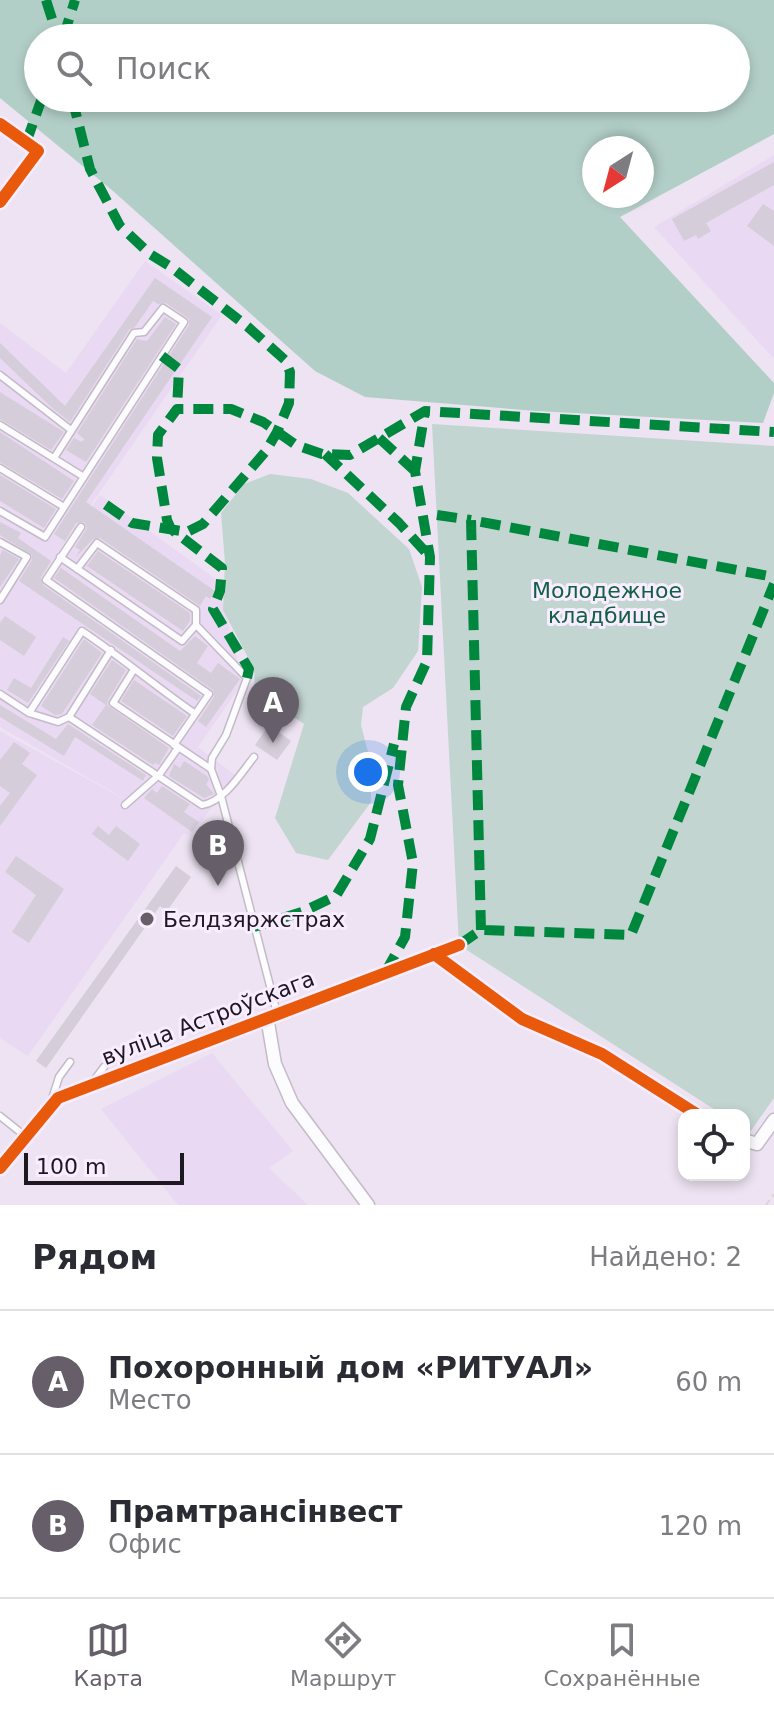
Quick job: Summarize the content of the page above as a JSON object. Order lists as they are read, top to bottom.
{
  "streets": {
    "street": ["вуліца Астроўскага"]
  },
  "parks": ["Молодежное кладбище"],
  "places": ["Белдзяржстрах"],
  "scale_bar": "100 m",
  "north": "bottom left",
  "page": {
    "search": "Поиск",
    "pins": ["A", "B"],
    "scale": "100 m",
    "heading": ["Рядом", "Найдено: 2"],
    "list": [
      {
        "mark": "A",
        "name": "Похоронный дом «РИТУАЛ»",
        "note": "Место",
        "value": "60 m"
      },
      {
        "mark": "B",
        "name": "Прамтрансінвест",
        "note": "Офис",
        "value": "120 m"
      }
    ],
    "nav": ["Карта", "Маршрут", "Сохранённые"]
  }
}
